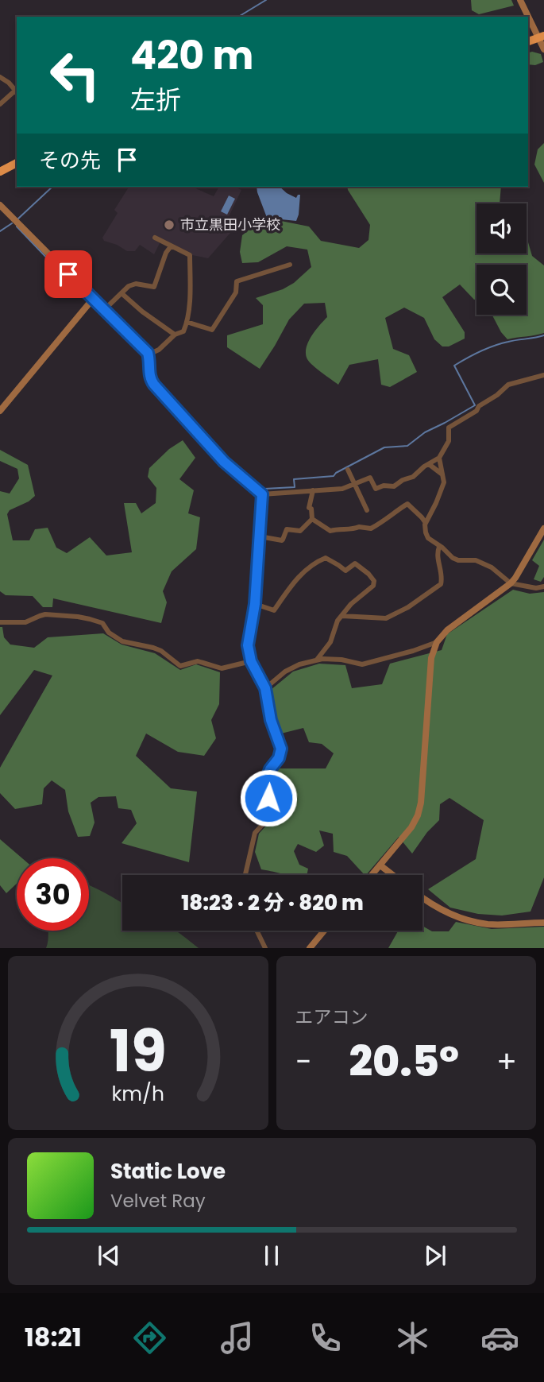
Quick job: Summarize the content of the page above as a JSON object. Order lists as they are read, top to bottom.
{
  "places": ["市立黒田小学校"],
  "page": {
    "turn": ["420 m", "左折"],
    "then": "その先",
    "limit": "30",
    "trip": "18:23 · 2 分 · 820 m",
    "tile": "エアコン",
    "heat": ["−", "20.5°", "+"],
    "song": ["Static Love", "Velvet Ray"],
    "tabs": "18:21",
    "gauge": ["19", "km/h"]
  }
}
